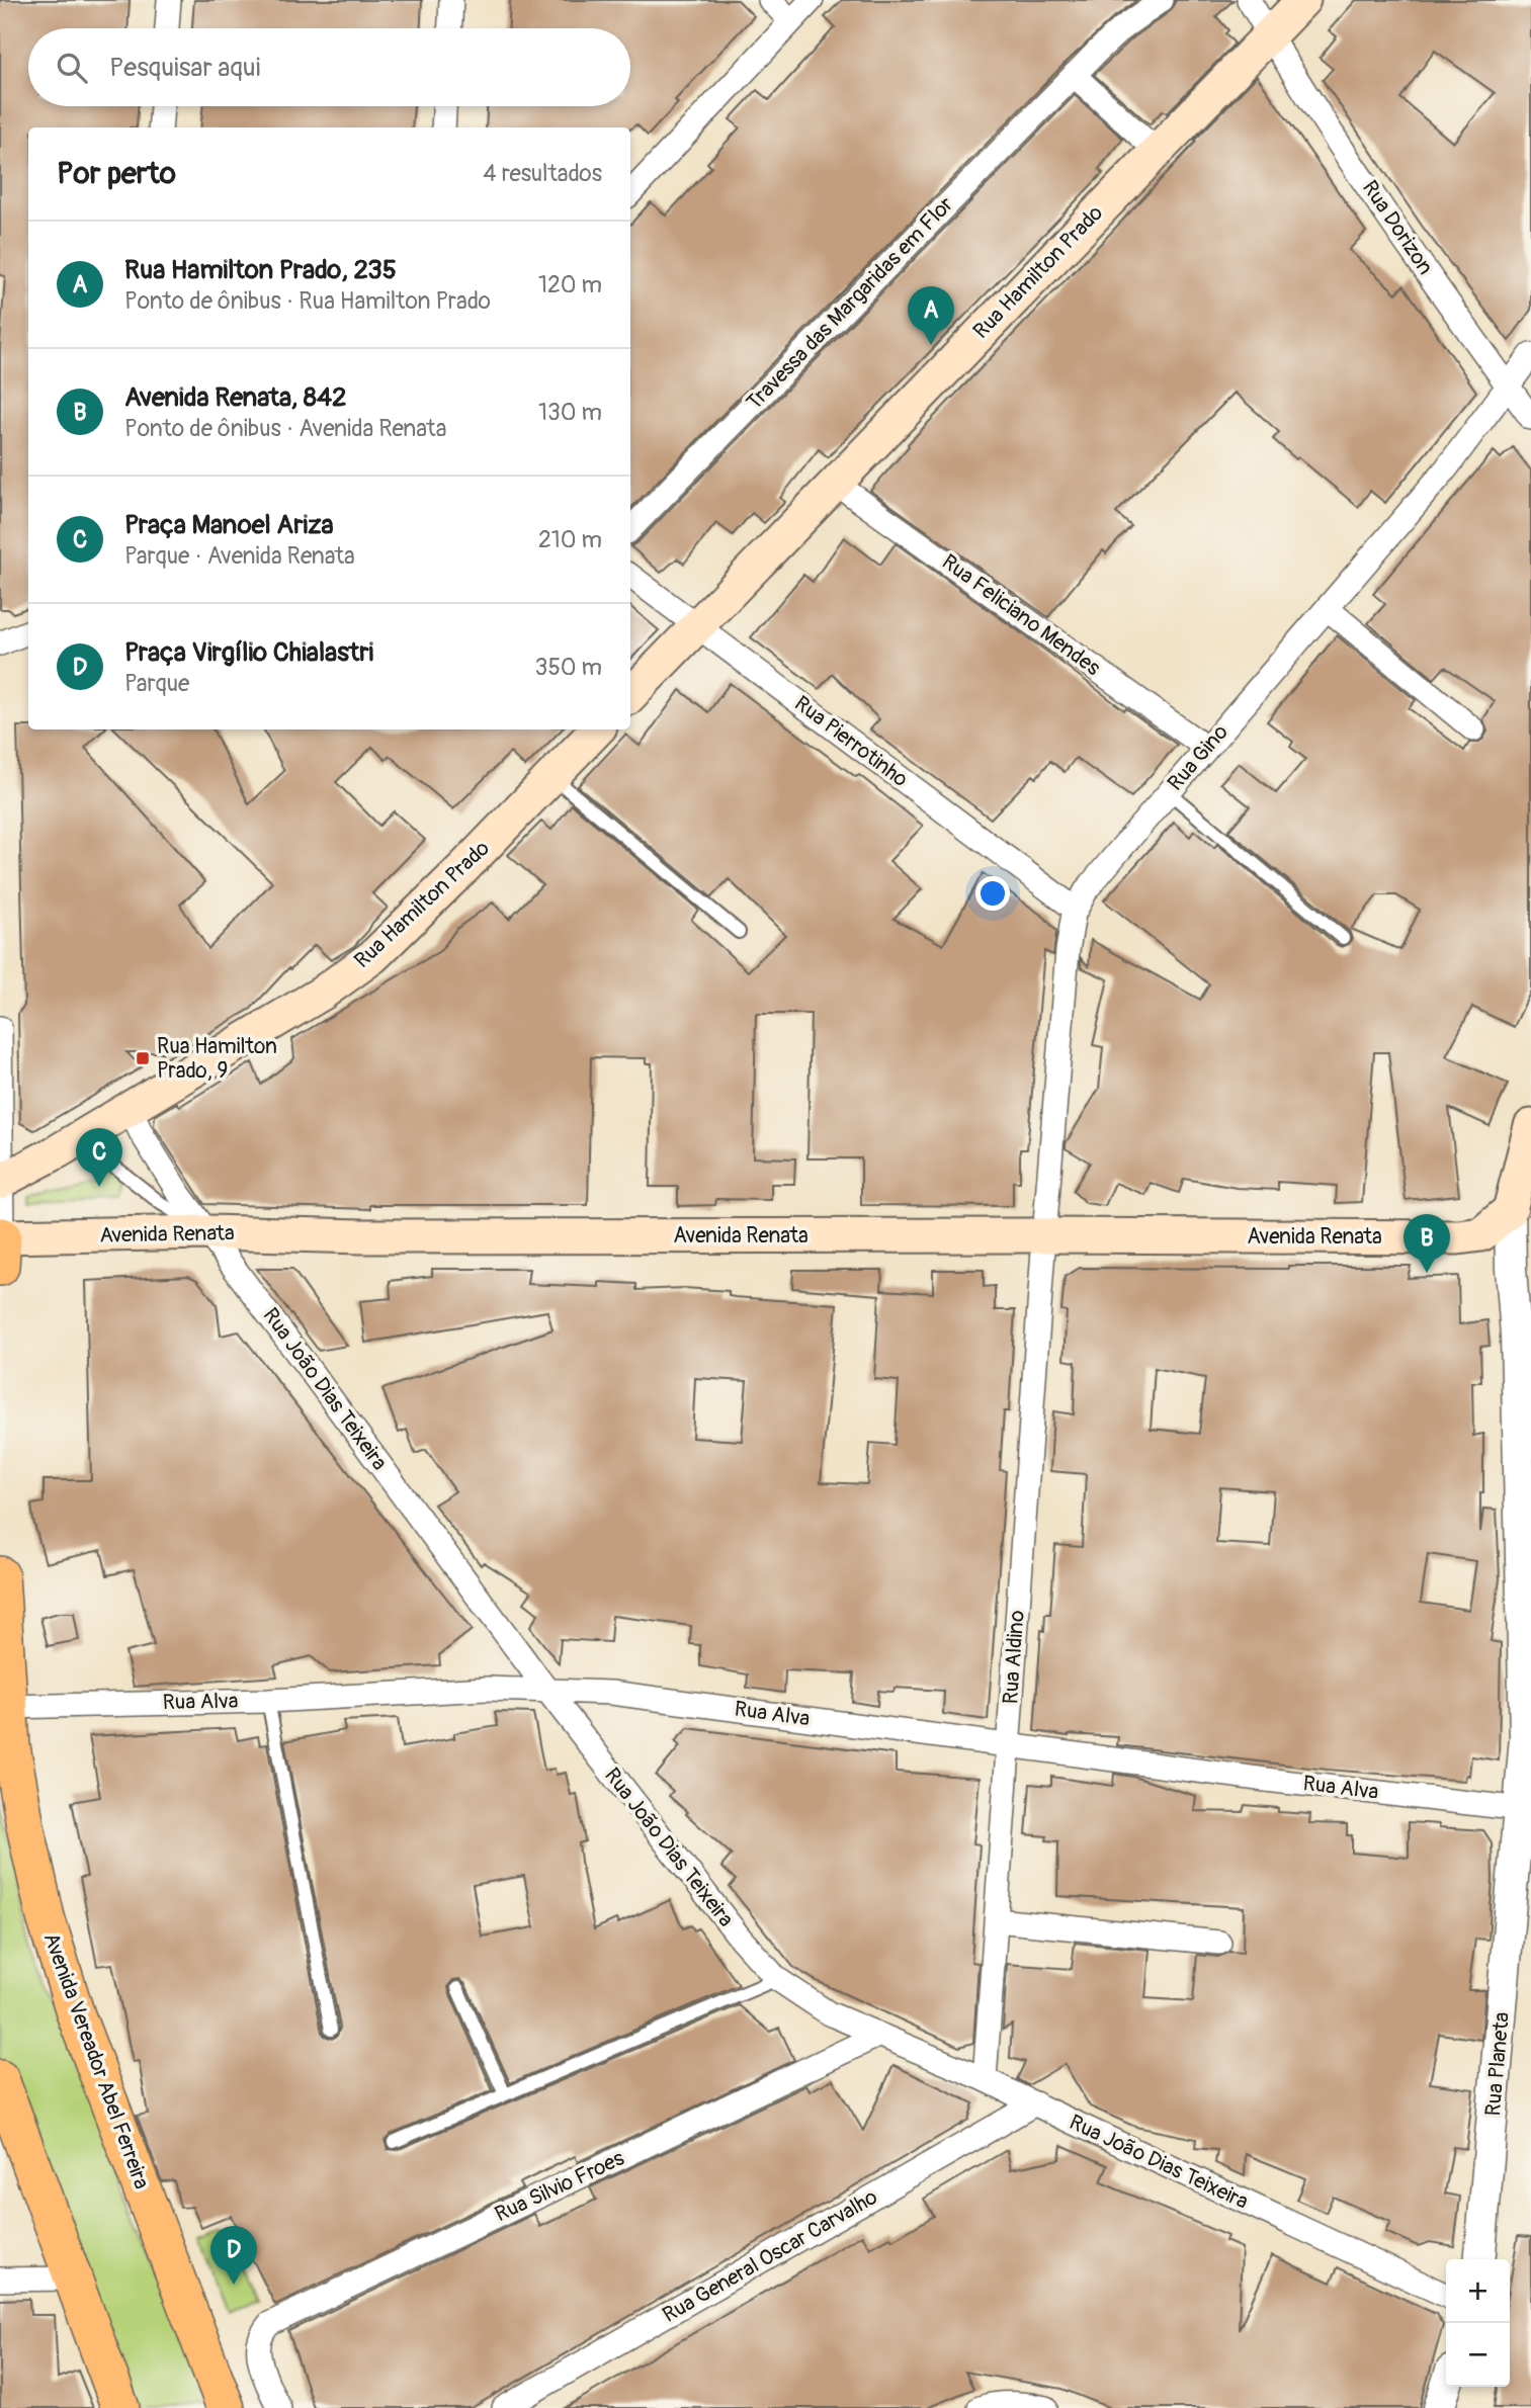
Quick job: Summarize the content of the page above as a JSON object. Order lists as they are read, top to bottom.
{
  "streets": {
    "main road": [
      "Rua Hamilton Prado",
      "Avenida Renata",
      "Avenida Vereador Abel Ferreira",
      "Rua Planeta"
    ],
    "street": [
      "Rua Dorizon",
      "Travessa das Margaridas em Flor",
      "Rua Feliciano Mendes",
      "Rua Pierrotinho",
      "Rua Gino",
      "Rua João Dias Teixeira",
      "Rua Aldino",
      "Rua Alva",
      "Rua Silvio Froes",
      "Rua General Oscar Carvalho"
    ]
  },
  "crossings": [
    ["Rua Dorizon", "Rua Hamilton Prado"],
    ["Rua Dorizon", "Rua Gino"],
    ["Rua Hamilton Prado", "Rua Feliciano Mendes"],
    ["Rua Hamilton Prado", "Rua Pierrotinho"],
    ["Rua Hamilton Prado", "Rua João Dias Teixeira"],
    ["Rua Feliciano Mendes", "Rua Gino"],
    ["Rua Pierrotinho", "Rua Gino"],
    ["Rua Gino", "Avenida Renata"],
    ["Rua Gino", "Rua Aldino"],
    ["Avenida Renata", "Rua João Dias Teixeira"],
    ["Avenida Renata", "Rua Aldino"],
    ["Rua João Dias Teixeira", "Rua Aldino"],
    ["Rua João Dias Teixeira", "Rua Alva"],
    ["Rua João Dias Teixeira", "Rua Silvio Froes"],
    ["Rua João Dias Teixeira", "Rua General Oscar Carvalho"],
    ["Rua Aldino", "Rua Alva"],
    ["Rua Alva", "Avenida Vereador Abel Ferreira"],
    ["Rua Alva", "Rua Planeta"]
  ],
  "places": {
    "transit": ["Rua Hamilton Prado, 9"]
  },
  "page": {
    "search": "Pesquisar aqui",
    "heading": ["Por perto", "4 resultados"],
    "list": [
      {
        "mark": "A",
        "name": "Rua Hamilton Prado, 235",
        "note": "Ponto de ônibus · Rua Hamilton Prado",
        "value": "120 m"
      },
      {
        "mark": "B",
        "name": "Avenida Renata, 842",
        "note": "Ponto de ônibus · Avenida Renata",
        "value": "130 m"
      },
      {
        "mark": "C",
        "name": "Praça Manoel Ariza",
        "note": "Parque · Avenida Renata",
        "value": "210 m"
      },
      {
        "mark": "D",
        "name": "Praça Virgílio Chialastri",
        "note": "Parque",
        "value": "350 m"
      }
    ],
    "pins": [
      "A",
      "C",
      "B",
      "D"
    ],
    "map_buttons": ["+", "−"]
  }
}
